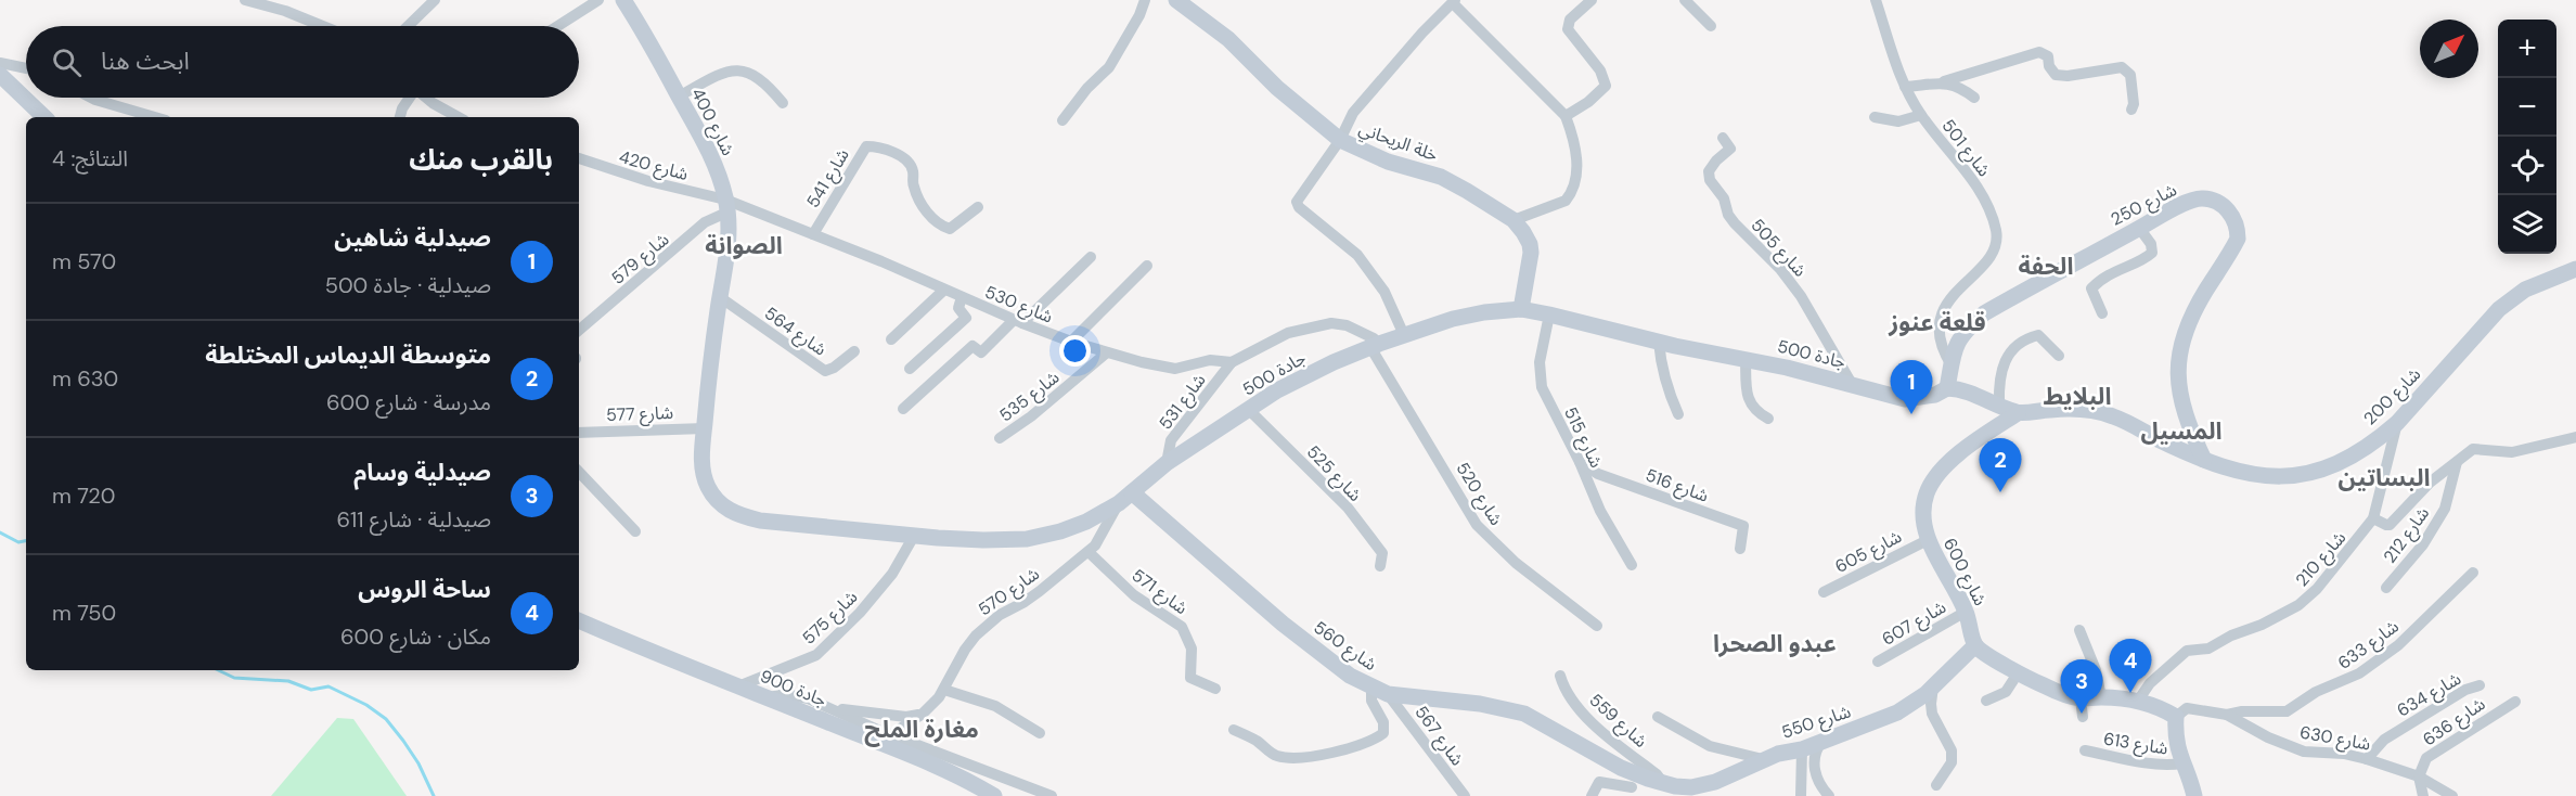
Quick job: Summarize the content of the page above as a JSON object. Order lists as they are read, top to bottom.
{
  "streets": {
    "main road": [
      "شارع 400",
      "خلة الريحاني",
      "شارع 250",
      "جادة 500",
      "شارع 200",
      "شارع 600",
      "شارع 560",
      "جادة 900",
      "شارع 550"
    ],
    "street": [
      "شارع 501",
      "شارع 420",
      "شارع 541",
      "شارع 505",
      "شارع 579",
      "شارع 530",
      "شارع 564",
      "شارع 535",
      "شارع 531",
      "شارع 577",
      "شارع 515",
      "شارع 525",
      "شارع 516",
      "شارع 520",
      "شارع 212",
      "شارع 605",
      "شارع 210",
      "شارع 570",
      "شارع 571",
      "شارع 575",
      "شارع 607",
      "شارع 633",
      "شارع 634",
      "شارع 559",
      "شارع 636",
      "شارع 567",
      "شارع 630",
      "شارع 613"
    ]
  },
  "crossings": [
    ["شارع 400", "شارع 420"],
    ["شارع 400", "شارع 579"],
    ["شارع 400", "شارع 530"],
    ["شارع 400", "شارع 564"],
    ["شارع 400", "جادة 500"],
    ["شارع 400", "شارع 577"],
    ["خلة الريحاني", "جادة 500"],
    ["شارع 501", "شارع 250"],
    ["شارع 420", "شارع 579"],
    ["شارع 420", "شارع 530"],
    ["شارع 541", "شارع 530"],
    ["شارع 250", "جادة 500"],
    ["شارع 250", "شارع 200"],
    ["شارع 505", "جادة 500"],
    ["شارع 579", "شارع 530"],
    ["شارع 530", "جادة 500"],
    ["شارع 530", "شارع 535"],
    ["شارع 530", "شارع 531"],
    ["شارع 530", "شارع 520"],
    ["جادة 500", "شارع 200"],
    ["جادة 500", "شارع 531"],
    ["جادة 500", "شارع 577"],
    ["جادة 500", "شارع 515"],
    ["جادة 500", "شارع 525"],
    ["جادة 500", "شارع 520"],
    ["جادة 500", "شارع 570"],
    ["جادة 500", "شارع 575"],
    ["جادة 500", "شارع 560"],
    ["شارع 200", "شارع 210"],
    ["شارع 200", "شارع 600"],
    ["شارع 515", "شارع 516"],
    ["شارع 605", "شارع 600"],
    ["شارع 600", "شارع 607"],
    ["شارع 600", "شارع 550"],
    ["شارع 570", "شارع 571"],
    ["شارع 575", "جادة 900"],
    ["شارع 633", "شارع 630"],
    ["شارع 560", "شارع 559"],
    ["شارع 560", "شارع 550"],
    ["شارع 560", "شارع 567"],
    ["شارع 634", "شارع 630"],
    ["شارع 559", "شارع 550"],
    ["شارع 636", "شارع 630"]
  ],
  "districts": [
    "الصوانة",
    "الحفة",
    "قلعة عنوز",
    "البلايط",
    "المسيل",
    "البساتين",
    "عبدو الصحرا",
    "مغارة الملح"
  ],
  "north": "top right",
  "page": {
    "map_buttons": ["+", "−"],
    "search": "ابحث هنا",
    "heading": ["بالقرب منك", "النتائج: 4"],
    "list": [
      {
        "mark": "1",
        "name": "صيدلية شاهين",
        "note": "صيدلية · جادة 500",
        "value": "570 m"
      },
      {
        "mark": "2",
        "name": "متوسطة الديماس المختلطة",
        "note": "مدرسة · شارع 600",
        "value": "630 m"
      },
      {
        "mark": "3",
        "name": "صيدلية وسام",
        "note": "صيدلية · شارع 611",
        "value": "720 m"
      },
      {
        "mark": "4",
        "name": "ساحة الروس",
        "note": "مكان · شارع 600",
        "value": "750 m"
      }
    ],
    "pins": [
      "1",
      "2",
      "4",
      "3"
    ]
  }
}
